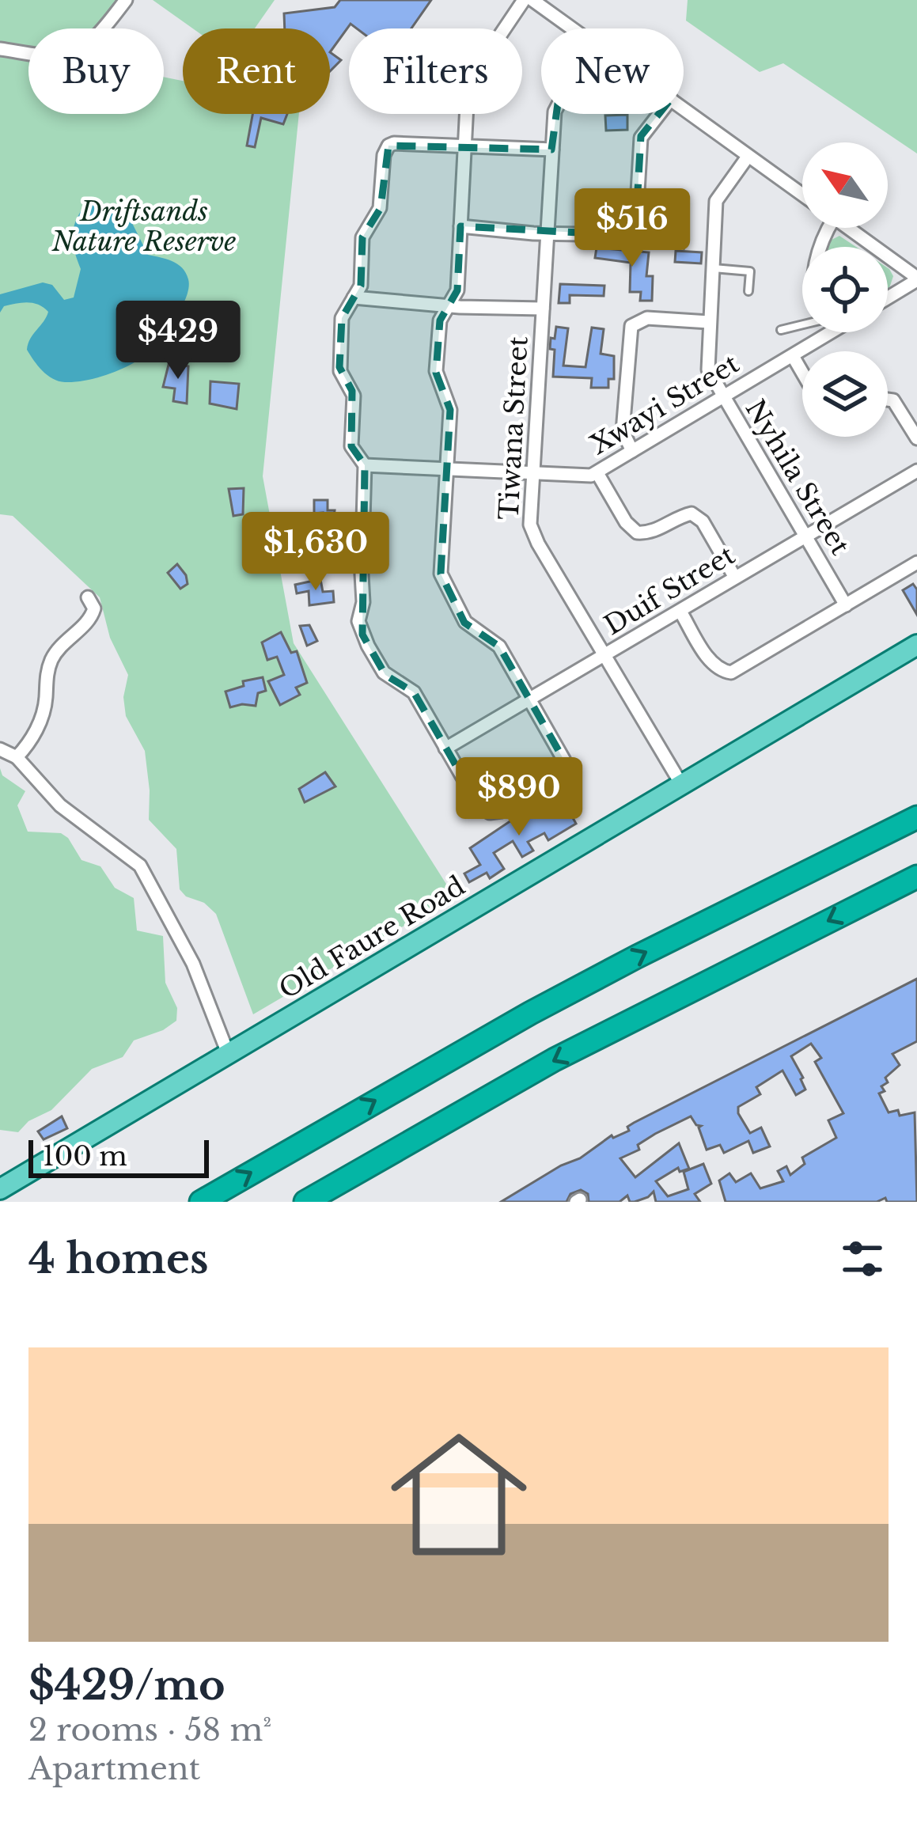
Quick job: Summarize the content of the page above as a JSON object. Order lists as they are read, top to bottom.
{
  "streets": {
    "main road": ["Old Faure Road"],
    "street": [
      "Xwayi Street",
      "Tiwana Street",
      "Nyhila Street",
      "Duif Street"
    ]
  },
  "crossings": [
    ["Xwayi Street", "Tiwana Street"],
    ["Xwayi Street", "Nyhila Street"],
    ["Tiwana Street", "Duif Street"],
    ["Tiwana Street", "Old Faure Road"],
    ["Nyhila Street", "Duif Street"]
  ],
  "parks": ["Driftsands Nature Reserve"],
  "scale_bar": "100 m",
  "north": "top left",
  "page": {
    "chip": [
      "Buy",
      "Rent",
      "Filters",
      "New"
    ],
    "price": [
      "$516",
      "$429",
      "$1,630",
      "$890"
    ],
    "scale": "100 m",
    "heading": "4 homes",
    "list": [
      {
        "name": "$429/mo",
        "note": "2 rooms · 58 m² · Apartment"
      }
    ]
  }
}
